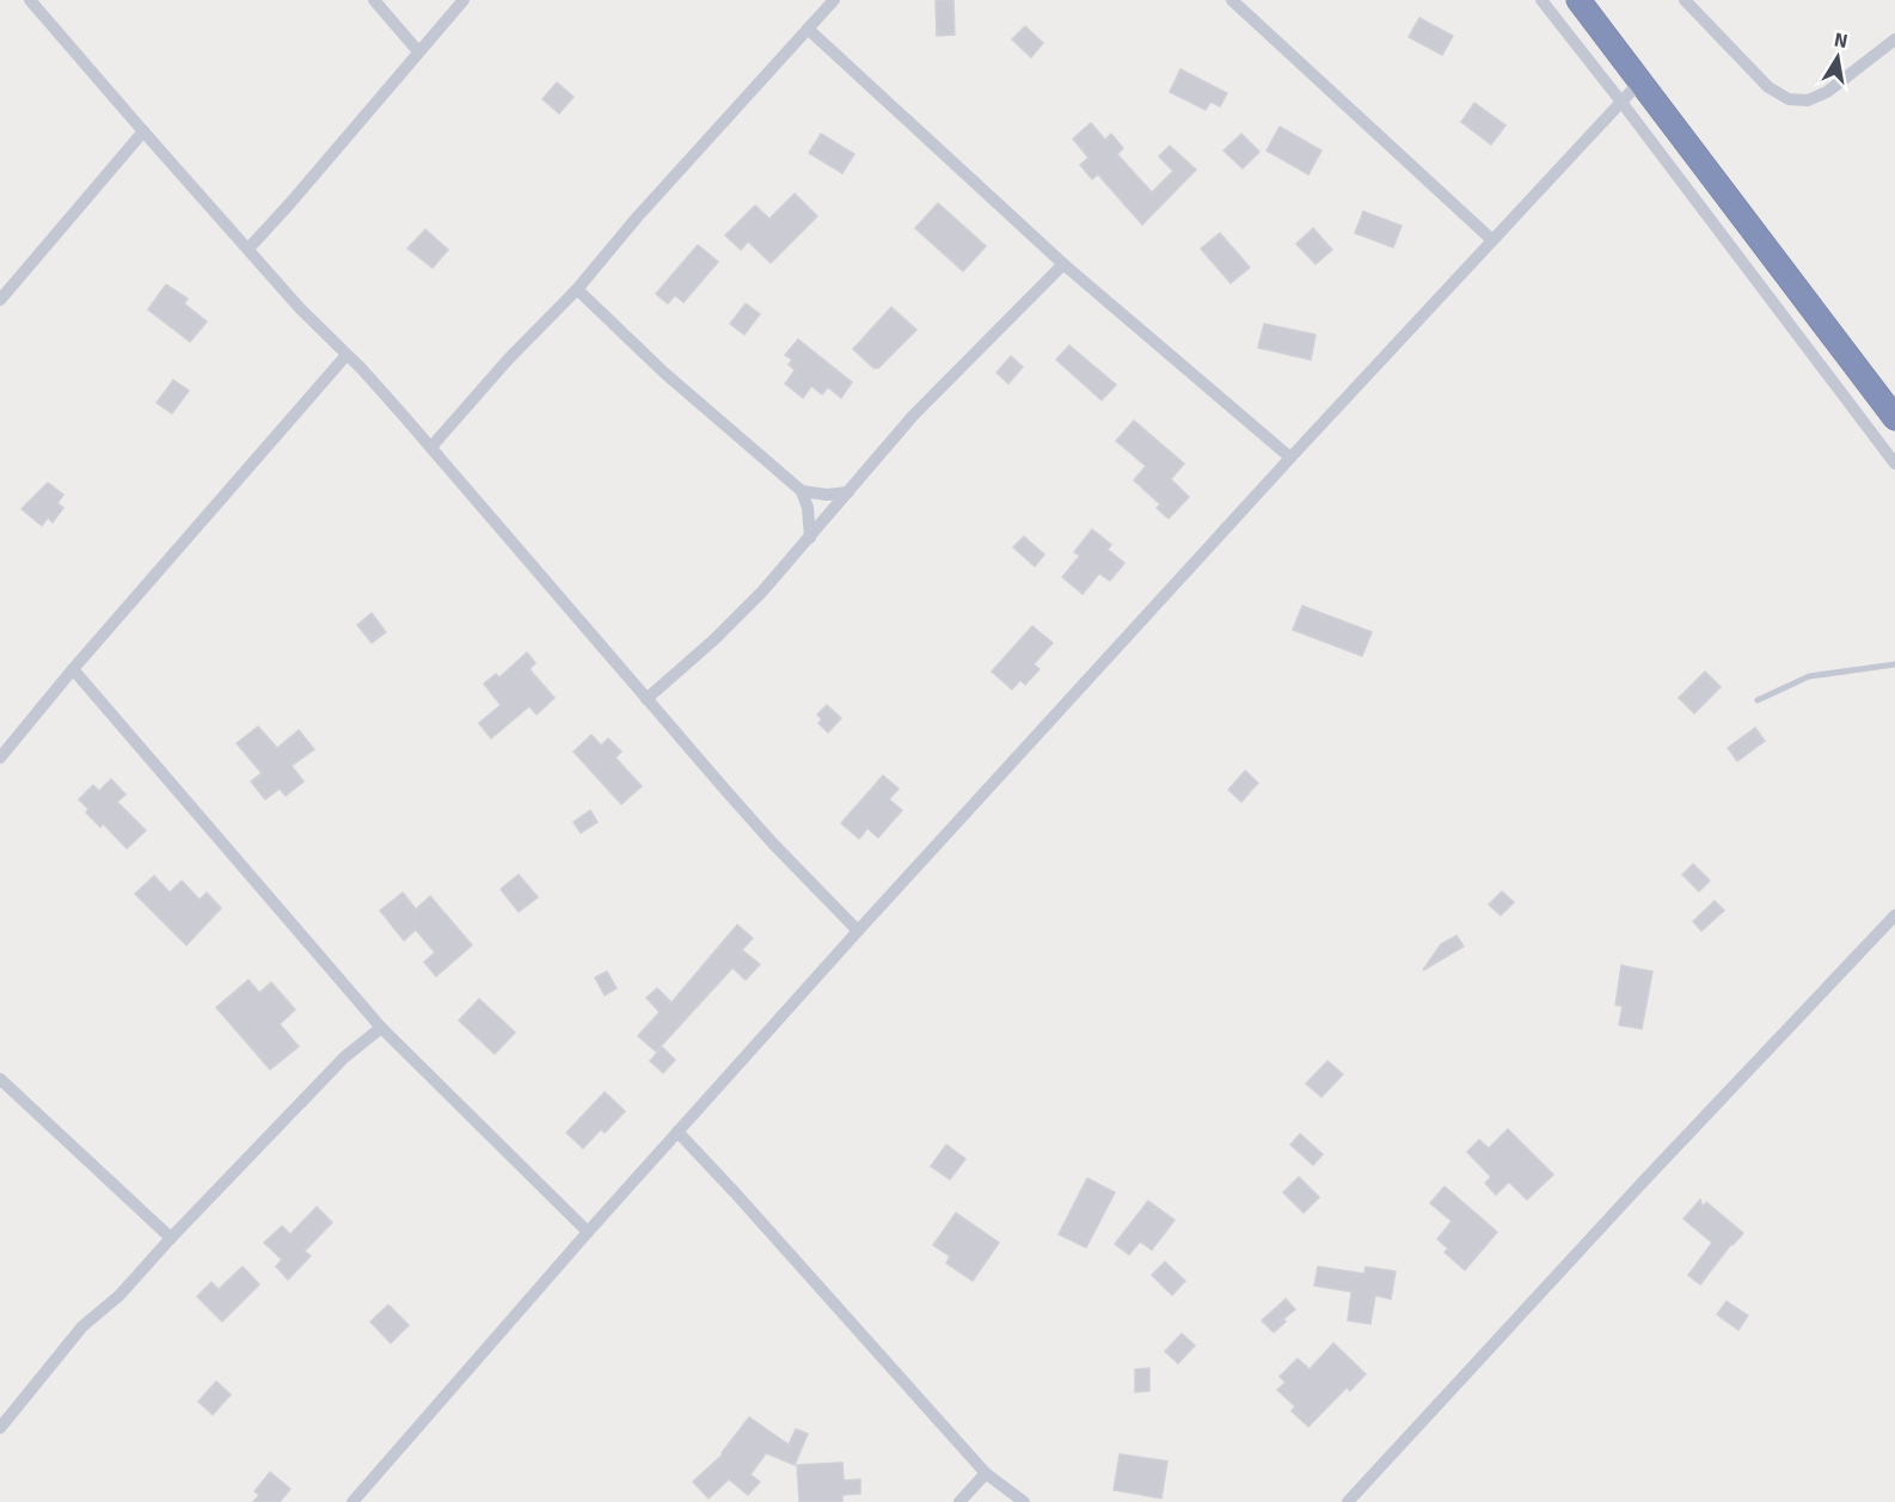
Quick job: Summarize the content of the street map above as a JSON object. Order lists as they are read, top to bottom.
{
  "north": "top"
}
